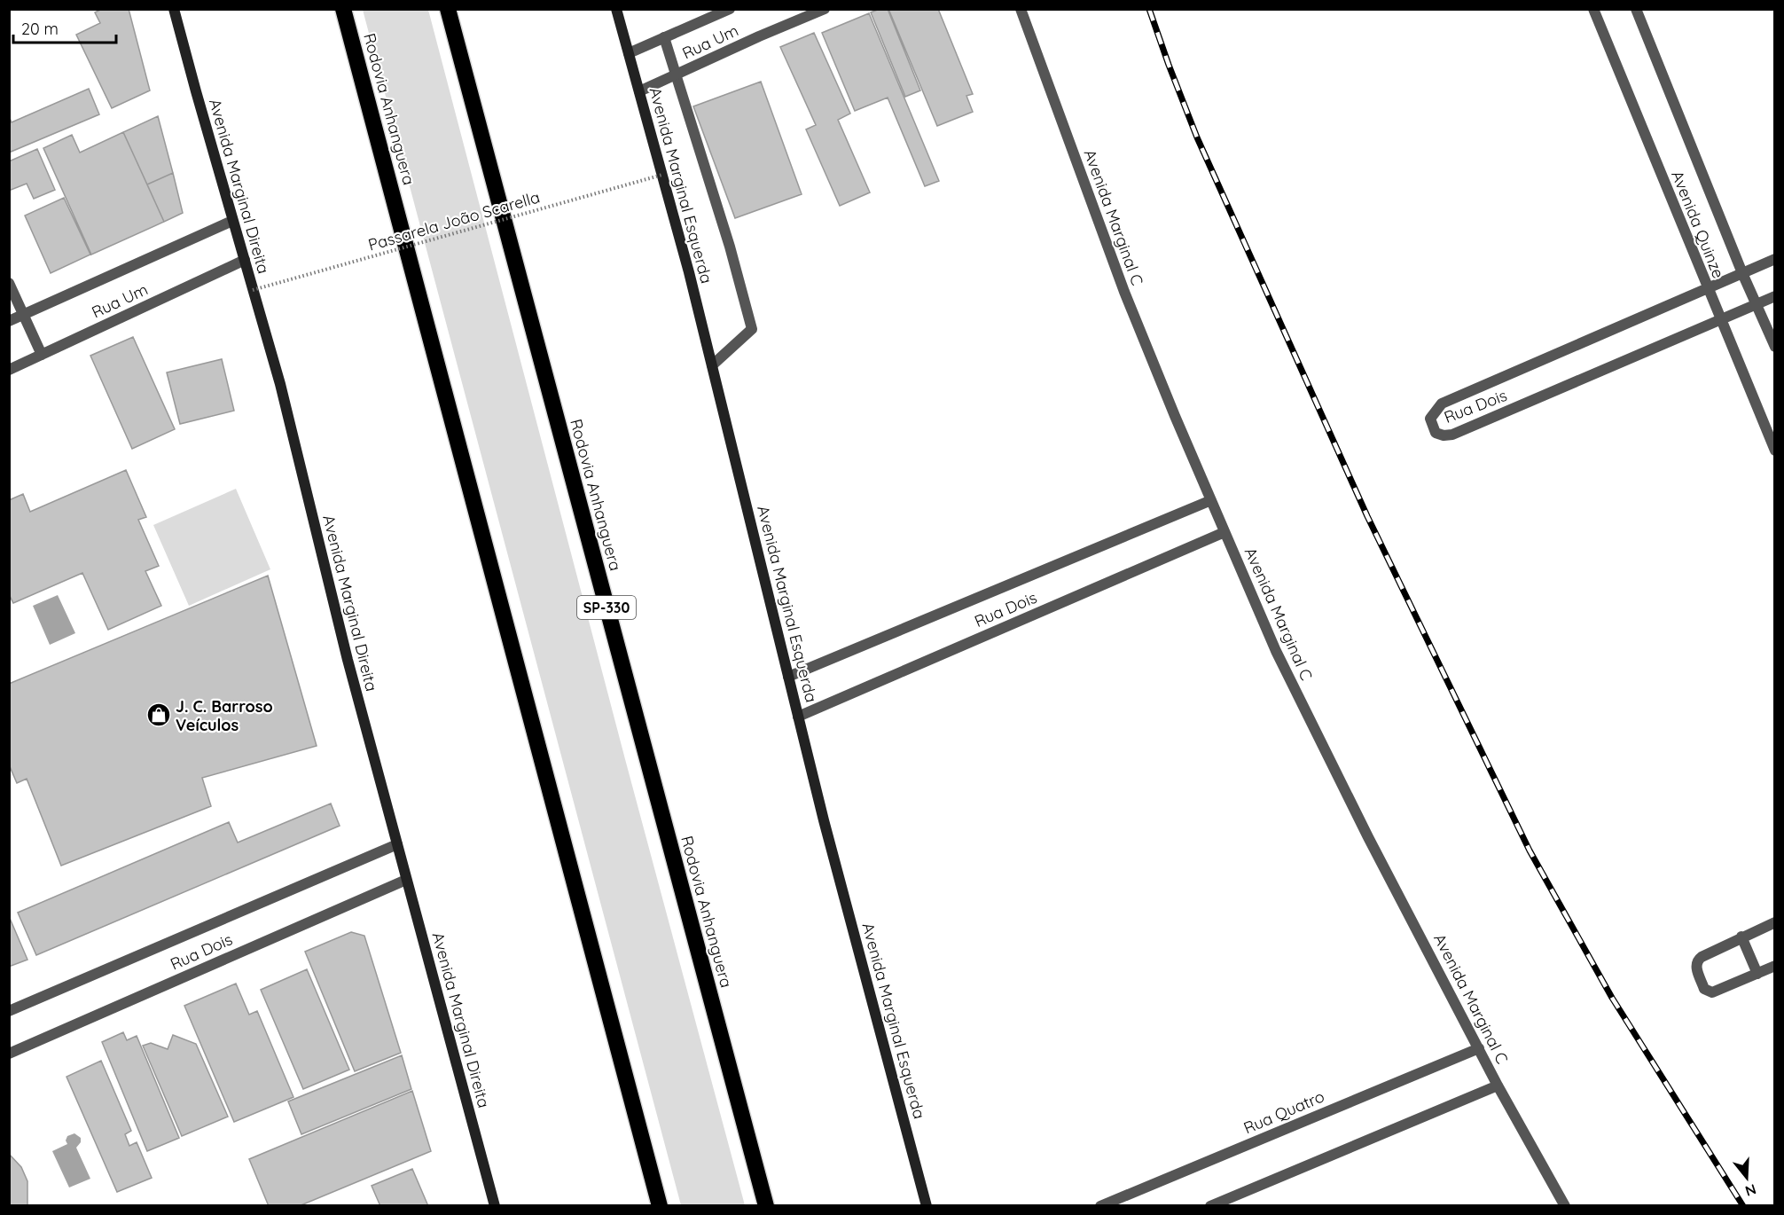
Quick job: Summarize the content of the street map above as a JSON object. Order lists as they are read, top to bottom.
{
  "streets": {
    "highway": ["Rodovia Anhanguera", "SP-330"],
    "main road": ["Avenida Marginal Esquerda", "Avenida Marginal Direita"],
    "street": [
      "Rua Um",
      "Avenida Marginal C",
      "Avenida Quinze",
      "Rua Dois",
      "Rua Quatro"
    ],
    "path": ["Passarela João Scarella"]
  },
  "crossings": [
    ["Rua Um", "Avenida Marginal Esquerda"],
    ["Rua Um", "Avenida Marginal Direita"],
    ["Avenida Marginal Esquerda", "Passarela João Scarella"],
    ["Avenida Marginal Esquerda", "Rua Dois"],
    ["Avenida Marginal Direita", "Passarela João Scarella"],
    ["Avenida Marginal Direita", "Rua Dois"],
    ["Avenida Marginal C", "Rua Dois"],
    ["Avenida Marginal C", "Rua Quatro"],
    ["Avenida Quinze", "Rua Dois"]
  ],
  "places": {
    "shop": ["J. C. Barroso Veículos"]
  },
  "scale_bar": "20 m",
  "north": "bottom"
}
